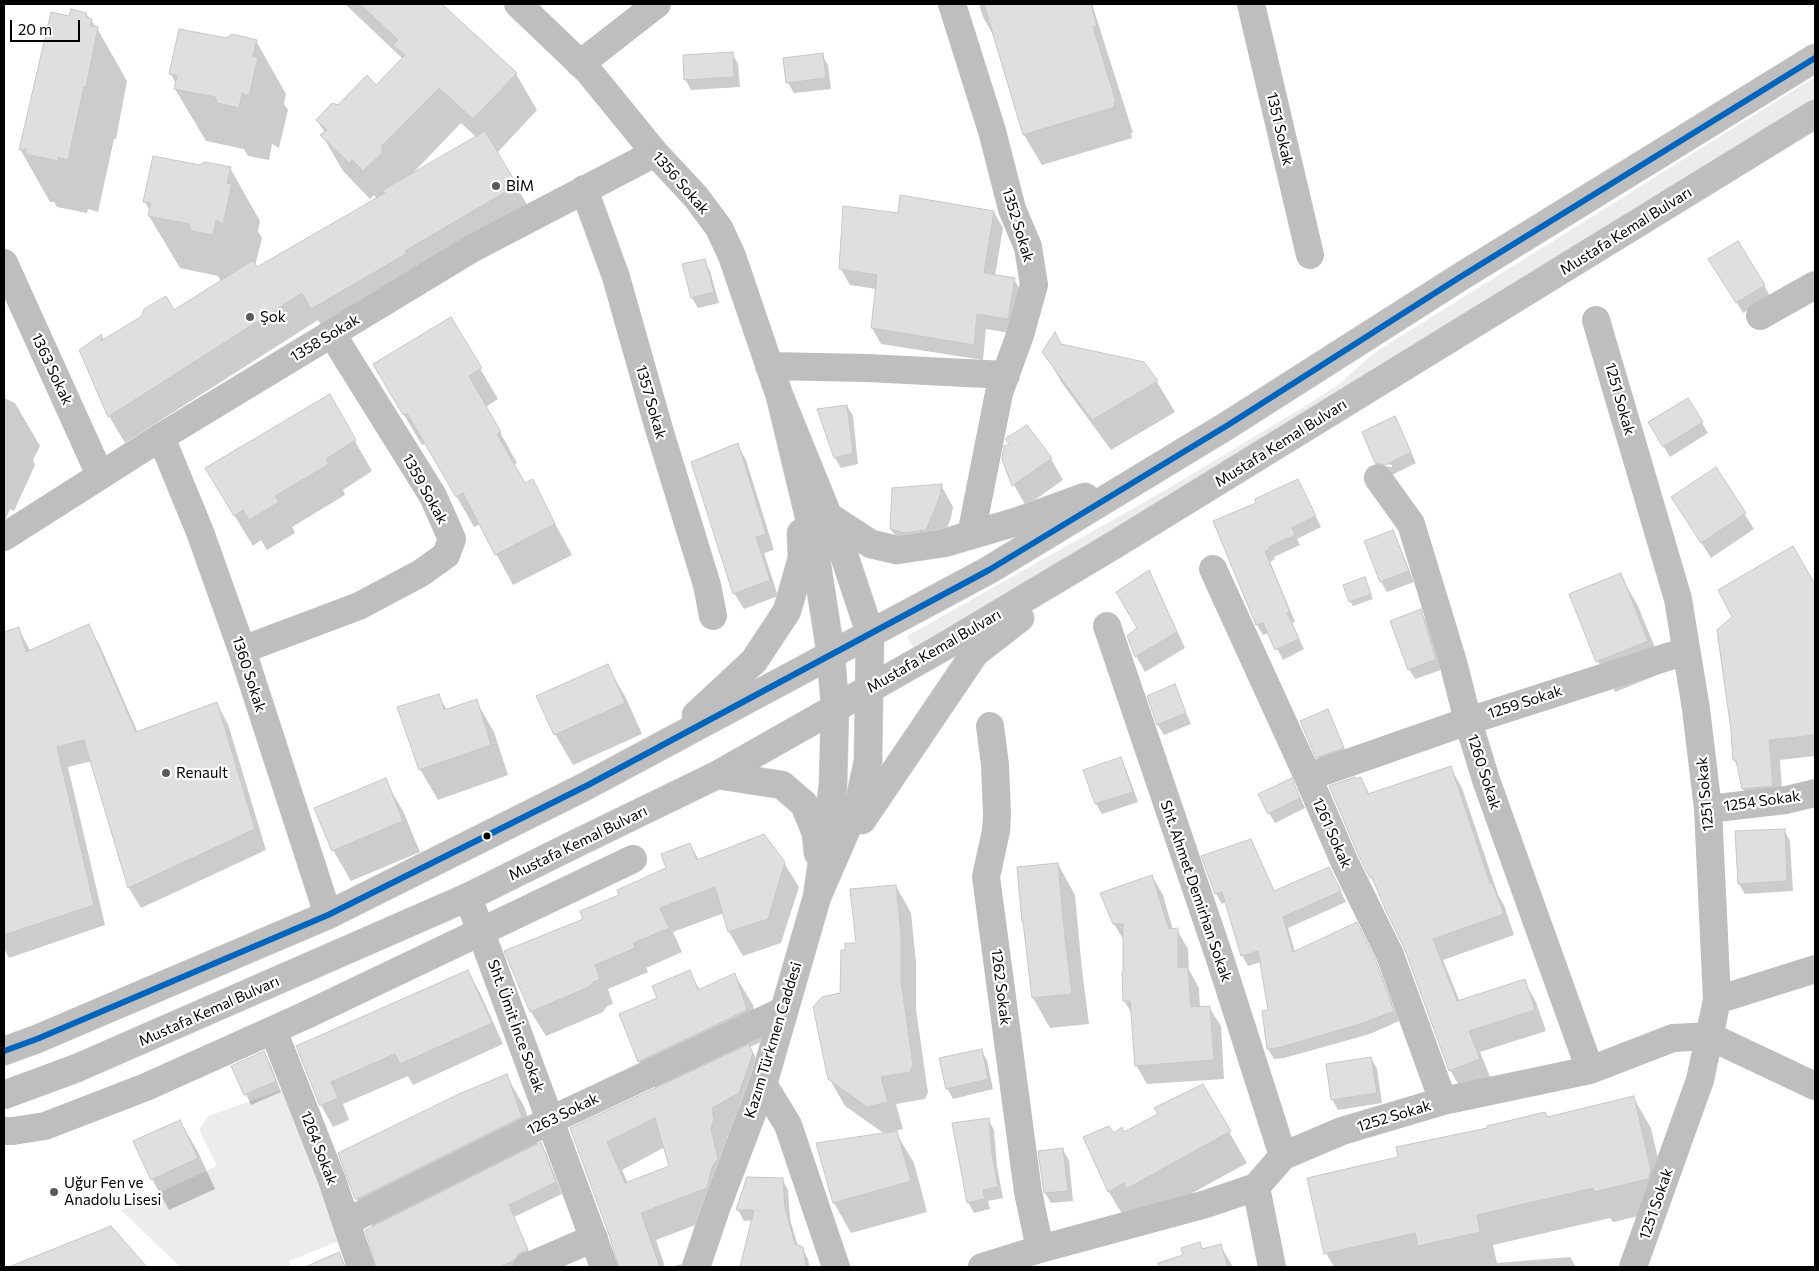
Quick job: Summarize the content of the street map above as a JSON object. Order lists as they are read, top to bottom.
{
  "streets": {
    "main road": [
      "1351 Sokak",
      "1356 Sokak",
      "1352 Sokak",
      "Mustafa Kemal Bulvarı",
      "1358 Sokak",
      "1363 Sokak",
      "1251 Sokak",
      "1357 Sokak",
      "1359 Sokak",
      "1360 Sokak",
      "1259 Sokak",
      "1260 Sokak",
      "1254 Sokak",
      "1261 Sokak",
      "Sht. Ahmet Demirhan Sokak",
      "1262 Sokak",
      "Sht. Ümit İnce Sokak",
      "Kazım Türkmen Caddesi",
      "1263 Sokak",
      "1252 Sokak",
      "1264 Sokak"
    ]
  },
  "crossings": [
    ["1356 Sokak", "1358 Sokak"],
    ["Mustafa Kemal Bulvarı", "Sht. Ümit İnce Sokak"],
    ["1358 Sokak", "1363 Sokak"],
    ["1358 Sokak", "1357 Sokak"],
    ["1358 Sokak", "1359 Sokak"],
    ["1358 Sokak", "1360 Sokak"],
    ["1251 Sokak", "1259 Sokak"],
    ["1251 Sokak", "1254 Sokak"],
    ["1251 Sokak", "1252 Sokak"],
    ["1359 Sokak", "1360 Sokak"],
    ["1259 Sokak", "1260 Sokak"],
    ["1259 Sokak", "1261 Sokak"],
    ["1260 Sokak", "1252 Sokak"],
    ["1261 Sokak", "1252 Sokak"],
    ["Sht. Ahmet Demirhan Sokak", "1252 Sokak"],
    ["Sht. Ümit İnce Sokak", "1263 Sokak"],
    ["Kazım Türkmen Caddesi", "1263 Sokak"],
    ["1263 Sokak", "1264 Sokak"]
  ],
  "places": [
    "BİM",
    "Şok",
    "Renault",
    "Uğur Fen ve Anadolu Lisesi"
  ],
  "scale_bar": "20 m"
}
